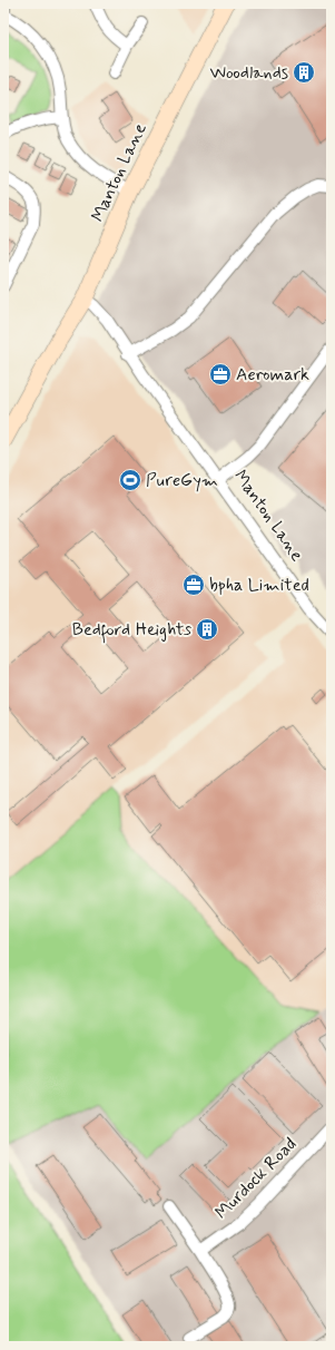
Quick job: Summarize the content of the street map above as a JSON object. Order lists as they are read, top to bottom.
{
  "streets": {
    "street": ["Manton Lane", "Murdock Road"]
  },
  "places": {
    "building": ["Woodlands", "Bedford Heights"],
    "office": ["Aeromark", "bpha Limited"],
    "sports": ["PureGym"]
  }
}
